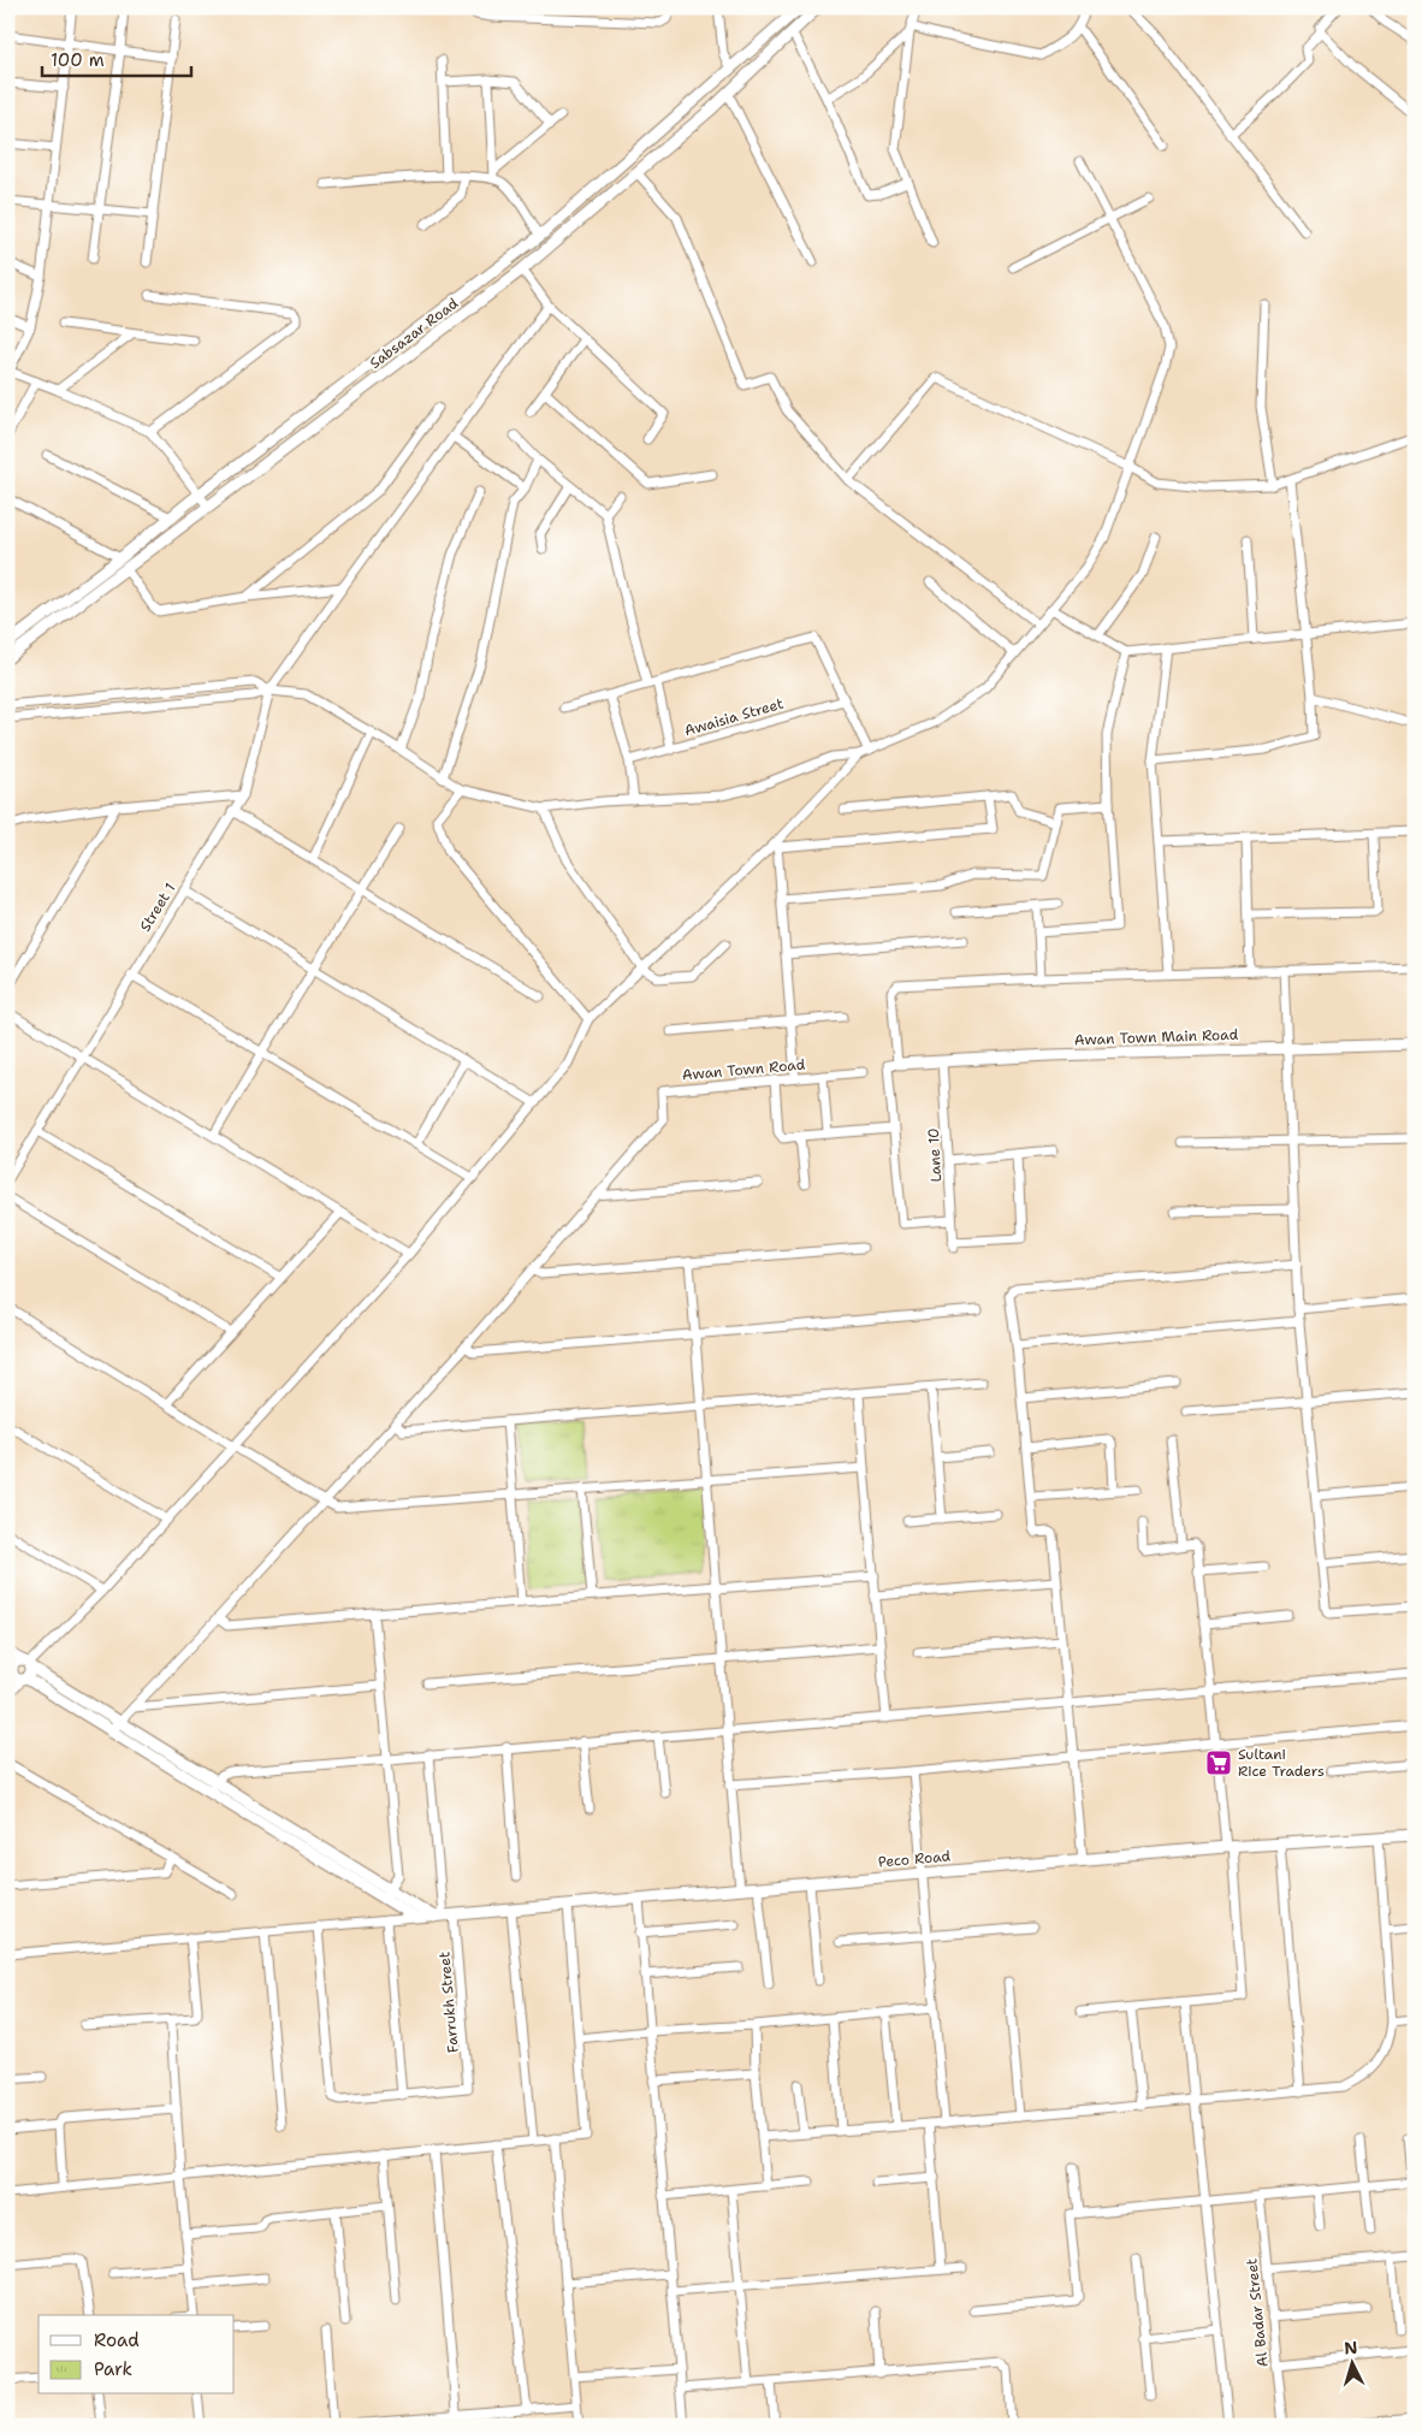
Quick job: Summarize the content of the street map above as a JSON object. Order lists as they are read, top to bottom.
{
  "streets": {
    "street": [
      "Sabsazar Road",
      "Awaisia Street",
      "Street 1",
      "Awan Town Main Road",
      "Awan Town Road",
      "Lane 10",
      "Peco Road",
      "Farrukh Street",
      "Al Badar Street"
    ]
  },
  "crossings": [
    ["Awan Town Main Road", "Lane 10"],
    ["Peco Road", "Farrukh Street"]
  ],
  "places": {
    "supermarket": ["Sultani Rice Traders"]
  },
  "legend": ["Road", "Park"],
  "scale_bar": "100 m",
  "north": "top"
}
